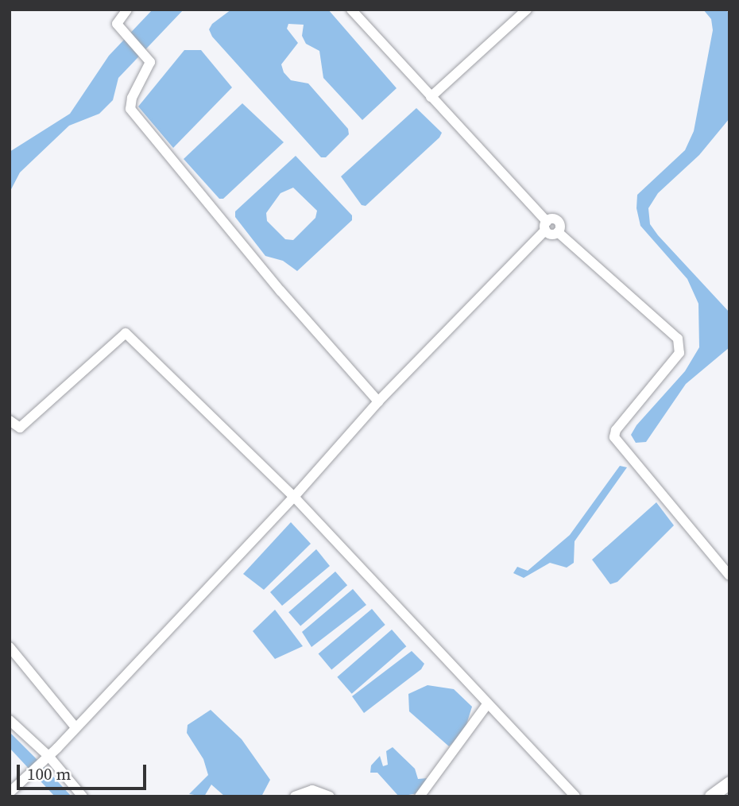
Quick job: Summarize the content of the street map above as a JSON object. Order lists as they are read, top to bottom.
{
  "scale_bar": "100 m"
}
